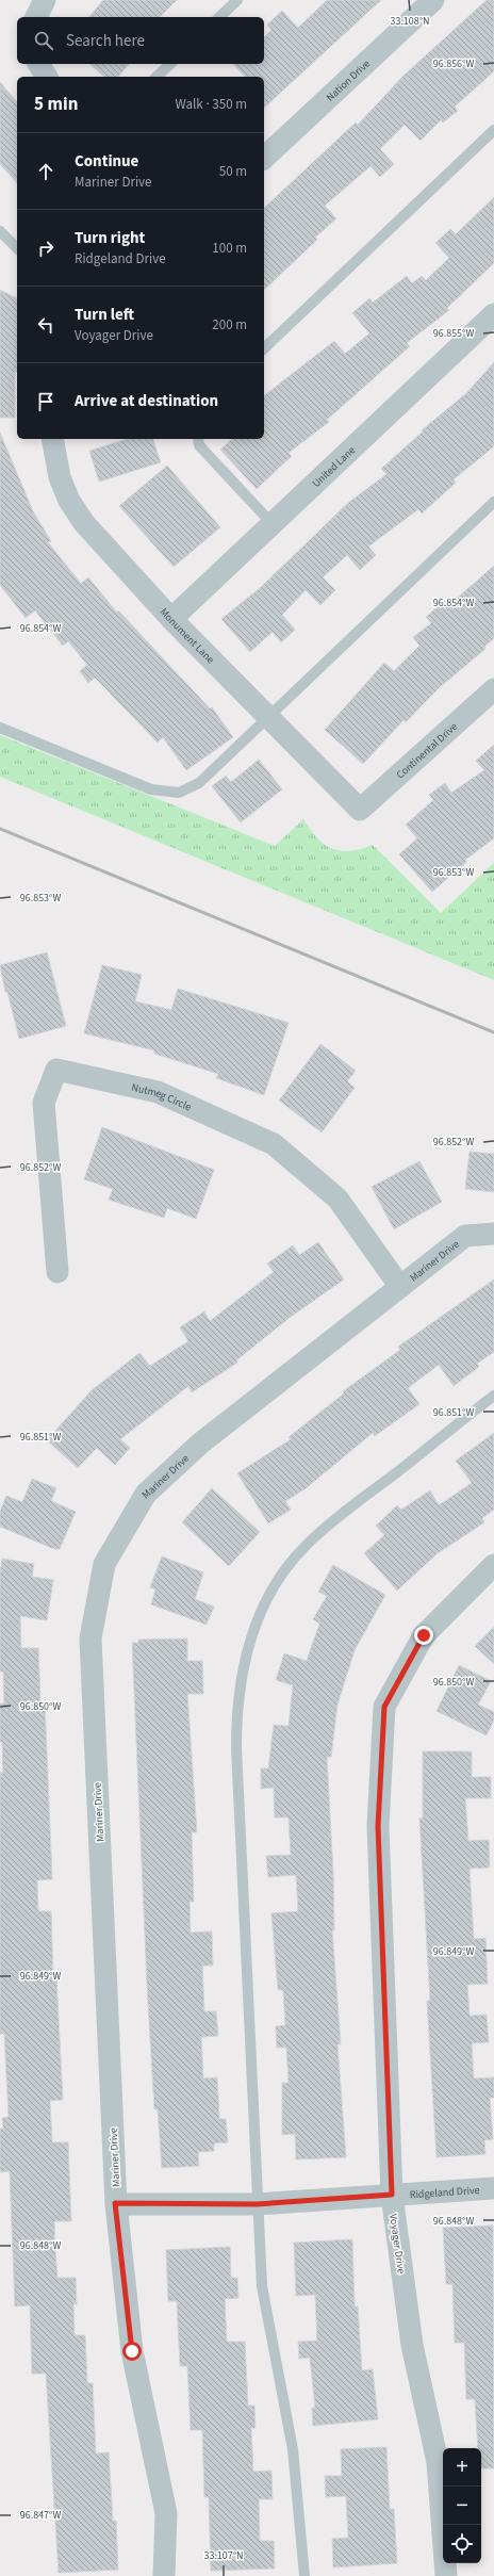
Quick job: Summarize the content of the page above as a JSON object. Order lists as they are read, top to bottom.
{
  "streets": {
    "street": [
      "Nation Drive",
      "United Lane",
      "Monument Lane",
      "Continental Drive",
      "Nutmeg Circle",
      "Mariner Drive",
      "Ridgeland Drive",
      "Voyager Drive"
    ]
  },
  "crossings": [
    ["United Lane", "Monument Lane"],
    ["Monument Lane", "Continental Drive"],
    ["Nutmeg Circle", "Mariner Drive"],
    ["Mariner Drive", "Ridgeland Drive"],
    ["Ridgeland Drive", "Voyager Drive"]
  ],
  "page": {
    "search": "Search here",
    "heading": ["5 min", "Walk · 350 m"],
    "list": [
      ["Continue", "Mariner Drive", "50 m"],
      ["Turn right", "Ridgeland Drive", "100 m"],
      ["Turn left", "Voyager Drive", "200 m"],
      "Arrive at destination"
    ],
    "map_buttons": ["+", "−"]
  },
  "coordinates": [
    "33.108°N",
    "96.856°W",
    "96.855°W",
    "96.854°W",
    "96.853°W",
    "96.852°W",
    "96.851°W",
    "96.850°W",
    "96.849°W",
    "96.848°W",
    "96.847°W",
    "33.107°N"
  ]
}
